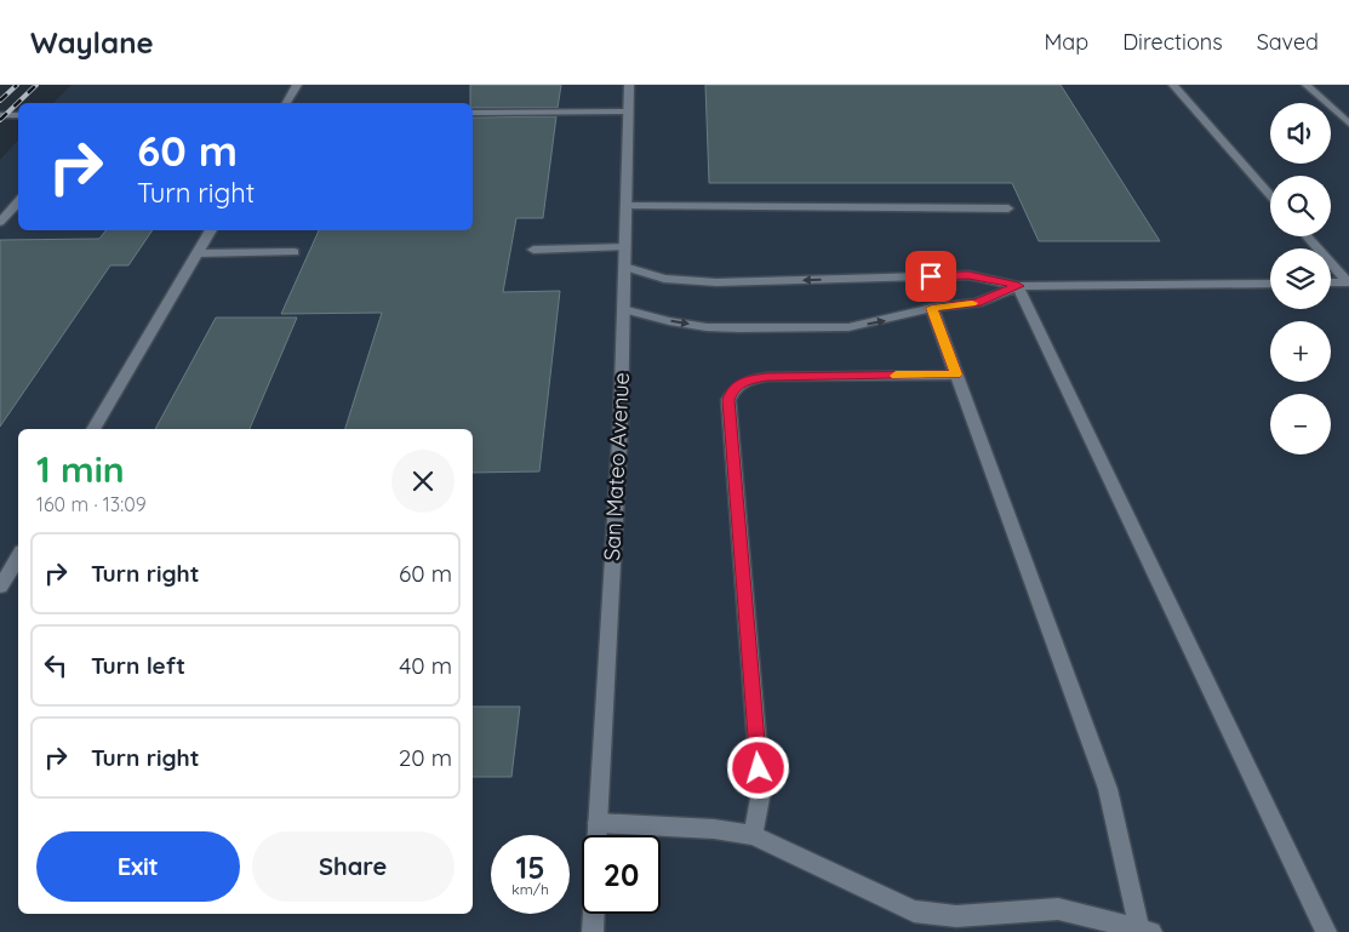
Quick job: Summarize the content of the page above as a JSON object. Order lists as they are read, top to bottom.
{
  "streets": {
    "main road": ["San Mateo Avenue"]
  },
  "page": {
    "header": "Waylane",
    "nav": ["Map", "Directions", "Saved"],
    "map_buttons": ["+", "−"],
    "turn": ["60 m", "Turn right"],
    "heading": ["1 min", "160 m · 13:09"],
    "list": [
      {
        "name": "Turn right",
        "value": "60 m"
      },
      {
        "name": "Turn left",
        "value": "40 m"
      },
      {
        "name": "Turn right",
        "value": "20 m"
      }
    ],
    "buttons": ["Exit", "Share"],
    "speed": "15 km/h",
    "limit": "20"
  }
}
